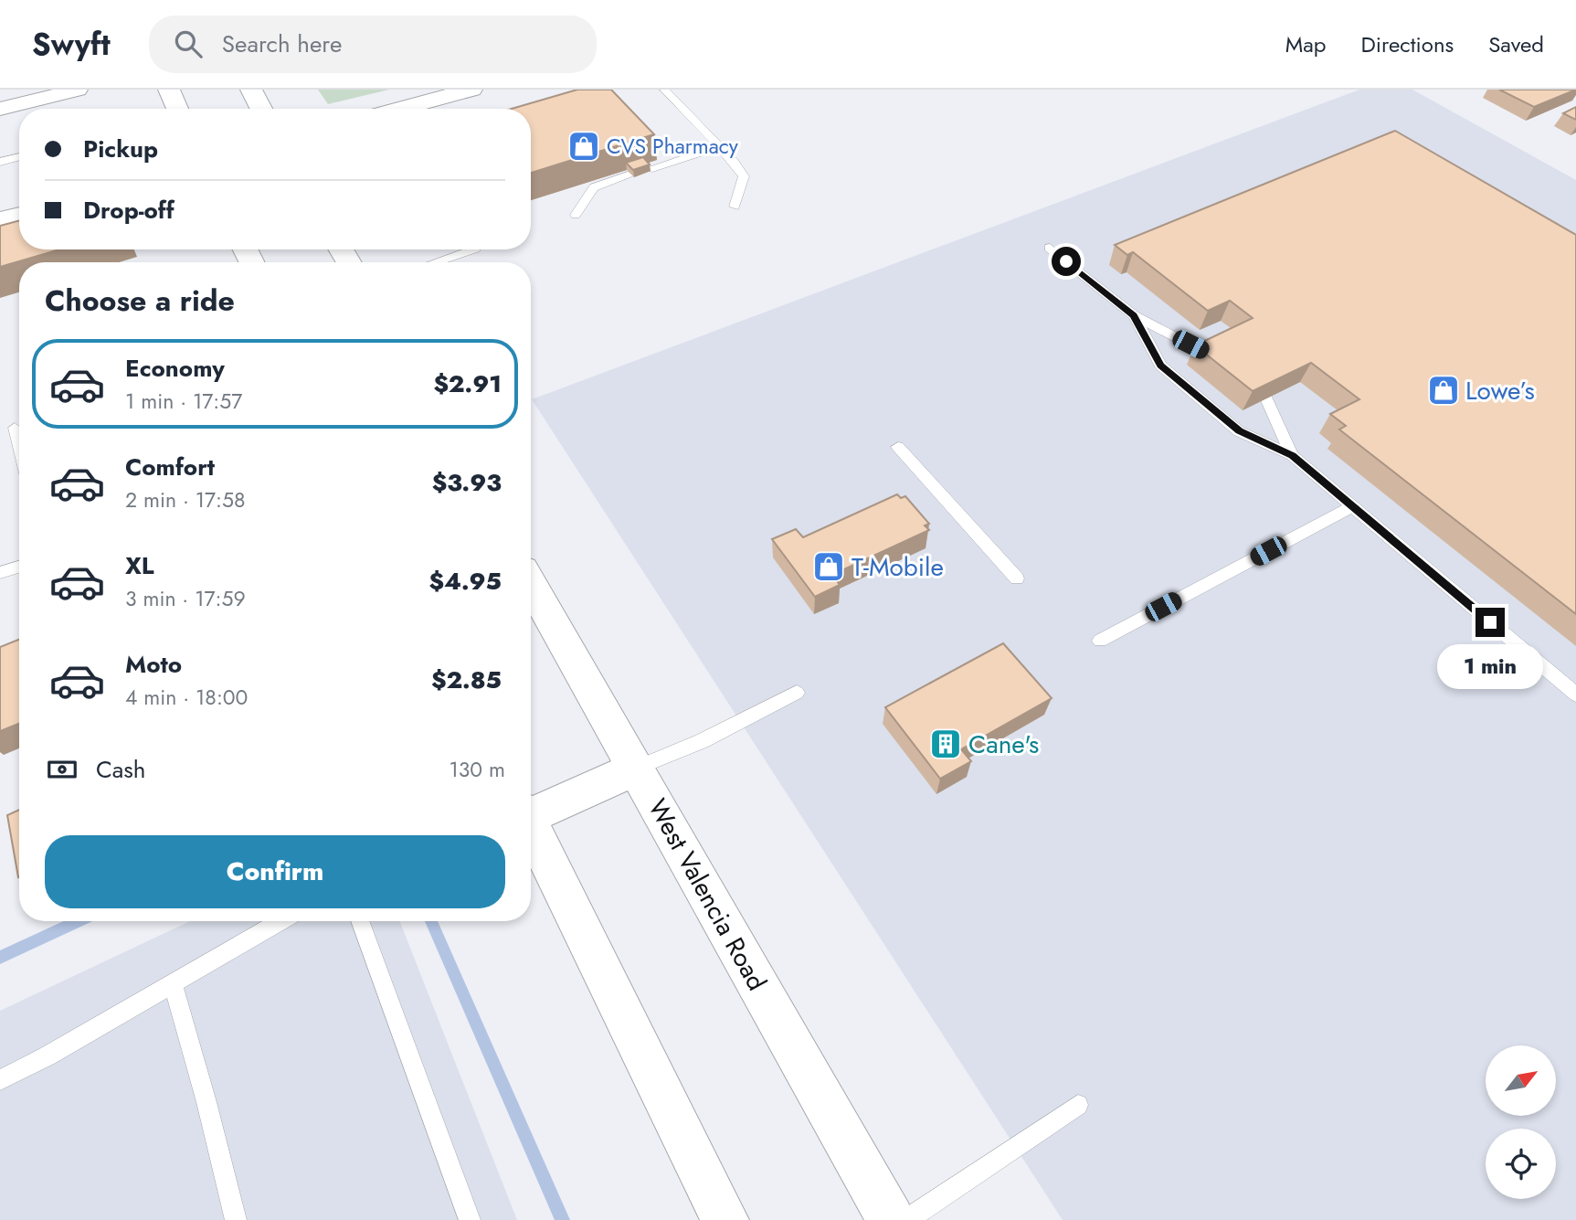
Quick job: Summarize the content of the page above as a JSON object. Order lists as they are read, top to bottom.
{
  "streets": {
    "main road": ["West Valencia Road"]
  },
  "places": {
    "shop": ["CVS Pharmacy", "Lowe’s", "T-Mobile"],
    "building": ["Cane's"]
  },
  "north": "top right",
  "page": {
    "header": "Swyft",
    "search": "Search here",
    "nav": ["Map", "Directions", "Saved"],
    "banner": ["Pickup", "Drop-off"],
    "heading": "Choose a ride",
    "list": [
      {
        "name": "Economy",
        "note": "1 min · 17:57",
        "value": "$2.91"
      },
      {
        "name": "Comfort",
        "note": "2 min · 17:58",
        "value": "$3.93"
      },
      {
        "name": "XL",
        "note": "3 min · 17:59",
        "value": "$4.95"
      },
      {
        "name": "Moto",
        "note": "4 min · 18:00",
        "value": "$2.85"
      }
    ],
    "bubble": "1 min",
    "pay": ["Cash", "130 m"],
    "buttons": "Confirm"
  }
}
